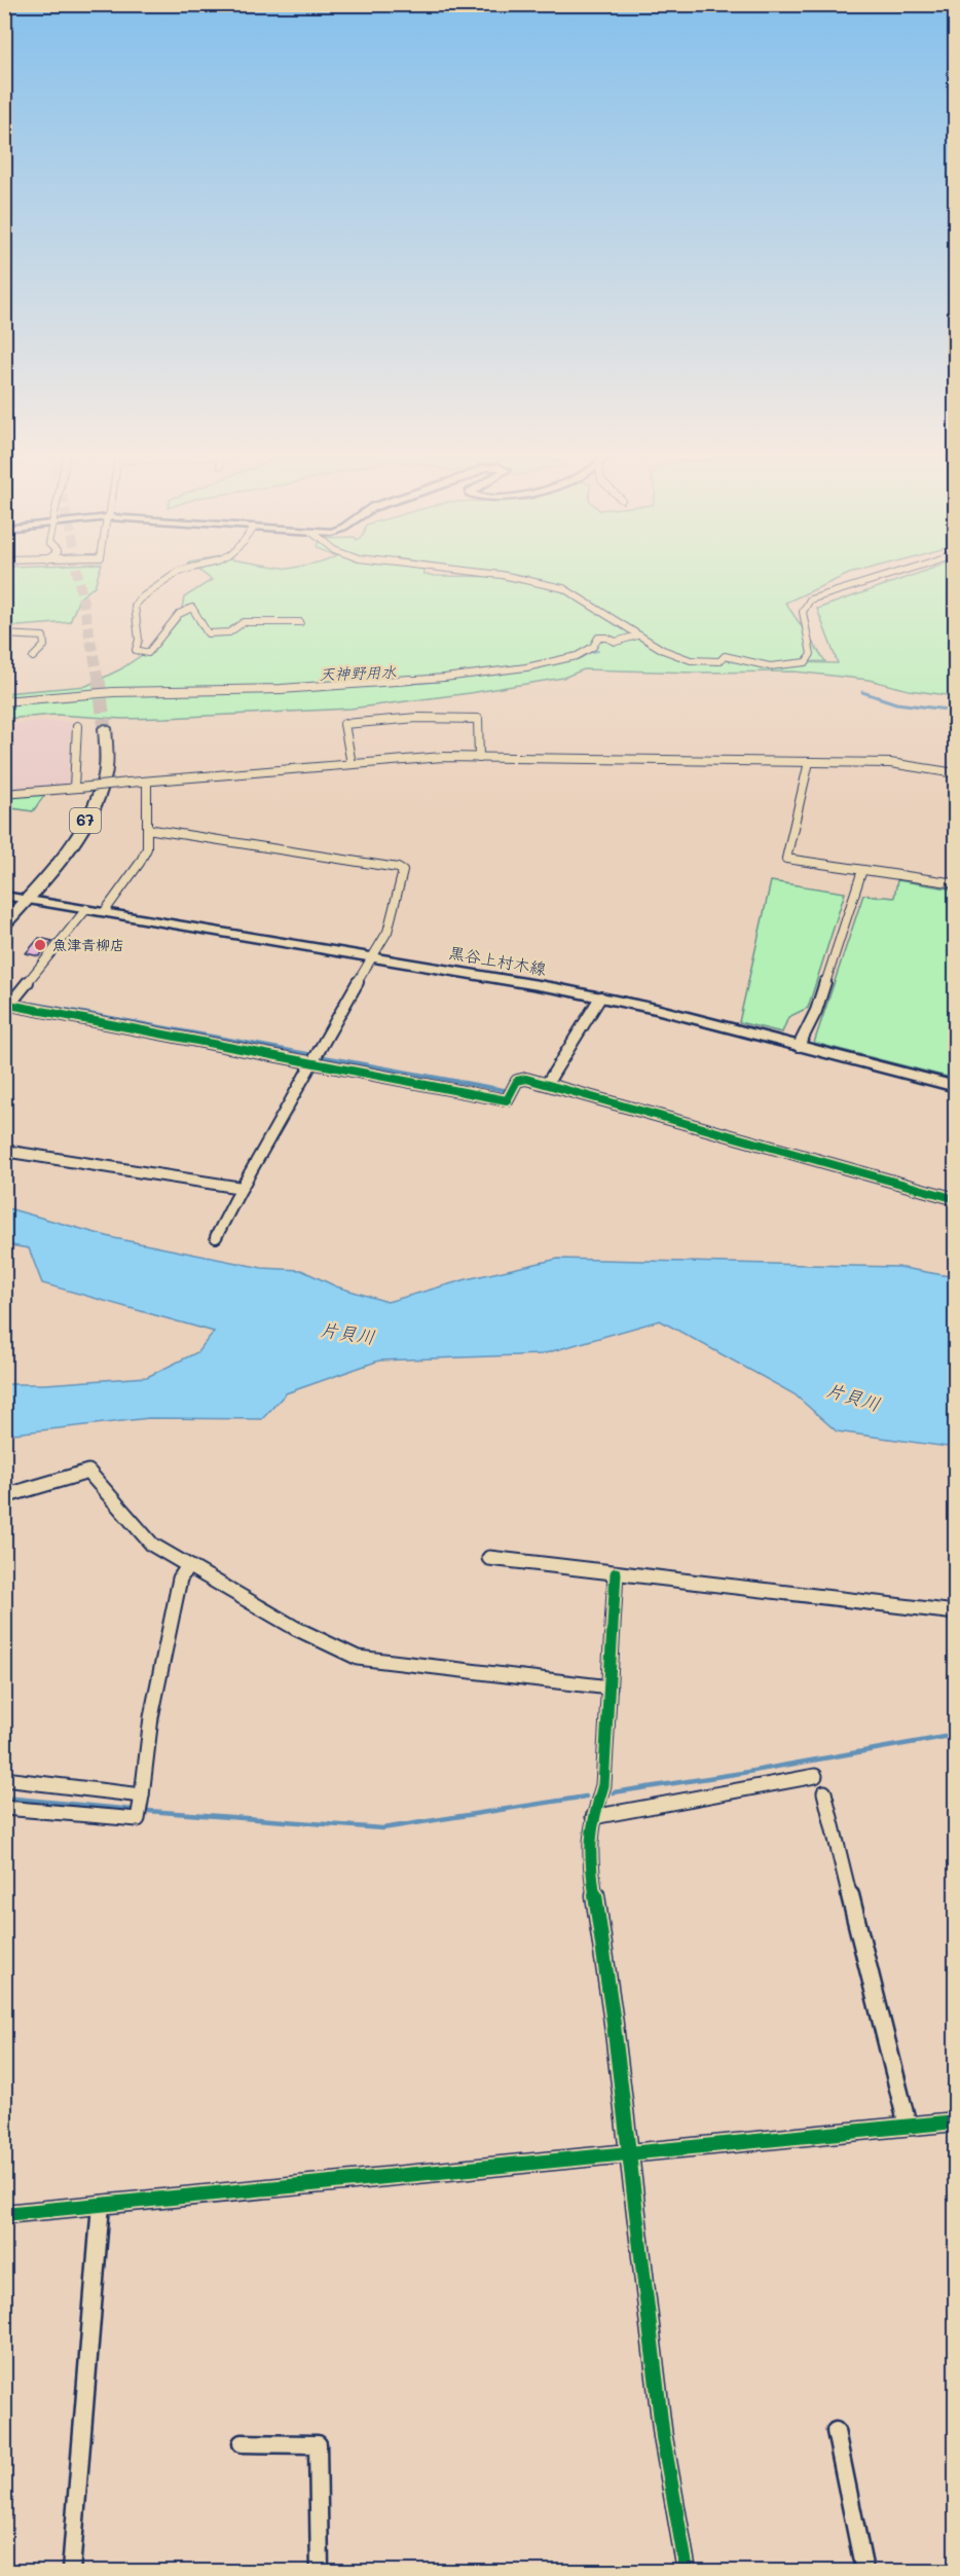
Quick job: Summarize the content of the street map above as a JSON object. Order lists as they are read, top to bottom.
{
  "streets": {
    "main road": ["67", "黒谷上村木線"]
  },
  "crossings": [
    ["67", "黒谷上村木線"]
  ],
  "water": ["天神野用水", "片貝川"],
  "places": ["魚津青柳店"]
}
